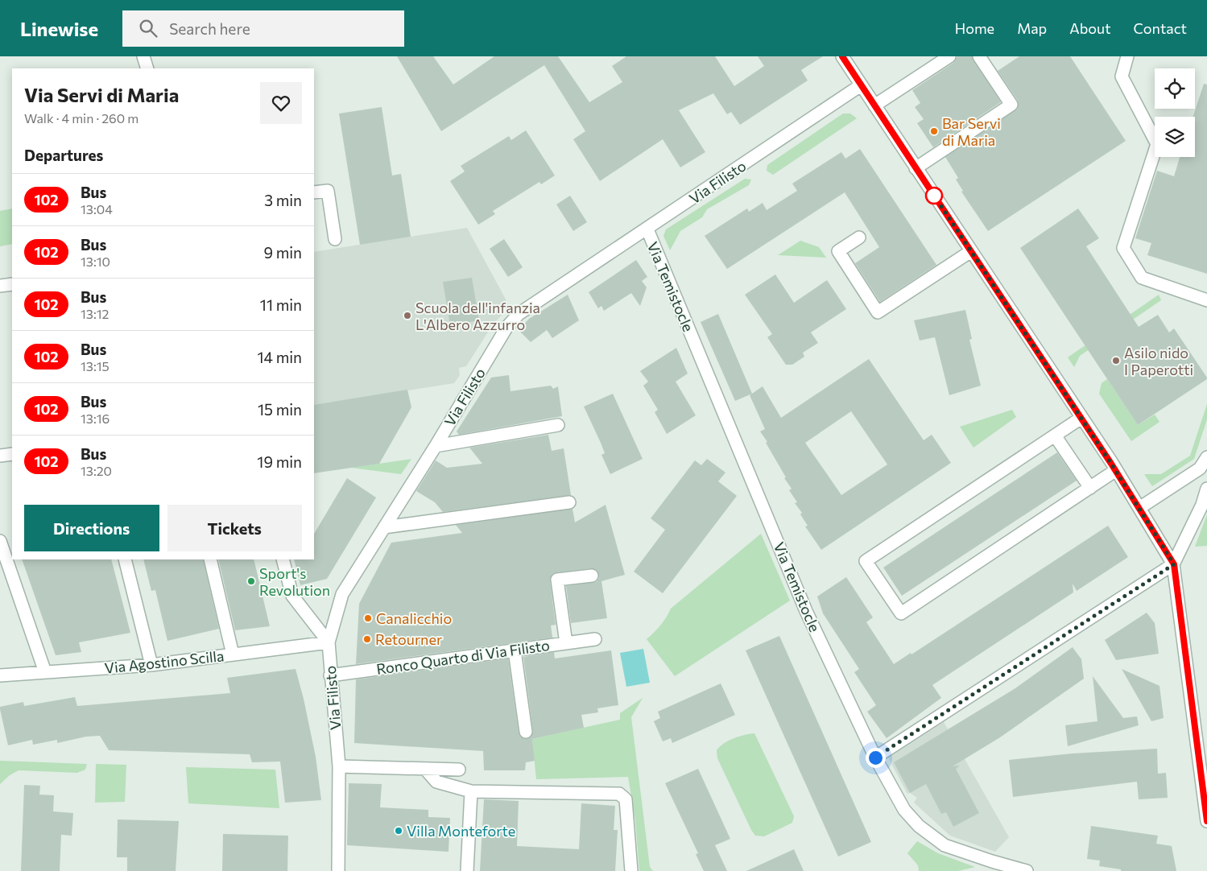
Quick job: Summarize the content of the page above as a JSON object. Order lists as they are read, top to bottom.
{
  "streets": {
    "street": [
      "Via Filisto",
      "Via Temistocle",
      "Ronco Quarto di Via Filisto",
      "Via Agostino Scilla"
    ]
  },
  "crossings": [
    ["Via Filisto", "Via Temistocle"],
    ["Via Filisto", "Ronco Quarto di Via Filisto"],
    ["Via Filisto", "Via Agostino Scilla"]
  ],
  "places": [
    "Bar Servi di Maria",
    "Scuola dell'infanzia L'Albero Azzurro",
    "Asilo nido I Paperotti",
    "Sport's Revolution",
    "Canalicchio",
    "Retourner",
    "Villa Monteforte"
  ],
  "lines": ["bus line 102"],
  "page": {
    "header": "Linewise",
    "search": "Search here",
    "nav": [
      "Home",
      "Map",
      "About",
      "Contact"
    ],
    "heading": [
      ["Via Servi di Maria", "Walk · 4 min · 260 m"],
      "Departures"
    ],
    "list": [
      {
        "mark": "102",
        "name": "Bus",
        "note": "13:04",
        "value": "3 min"
      },
      {
        "mark": "102",
        "name": "Bus",
        "note": "13:10",
        "value": "9 min"
      },
      {
        "mark": "102",
        "name": "Bus",
        "note": "13:12",
        "value": "11 min"
      },
      {
        "mark": "102",
        "name": "Bus",
        "note": "13:15",
        "value": "14 min"
      },
      {
        "mark": "102",
        "name": "Bus",
        "note": "13:16",
        "value": "15 min"
      },
      {
        "mark": "102",
        "name": "Bus",
        "note": "13:20",
        "value": "19 min"
      }
    ],
    "buttons": ["Directions", "Tickets"]
  }
}
